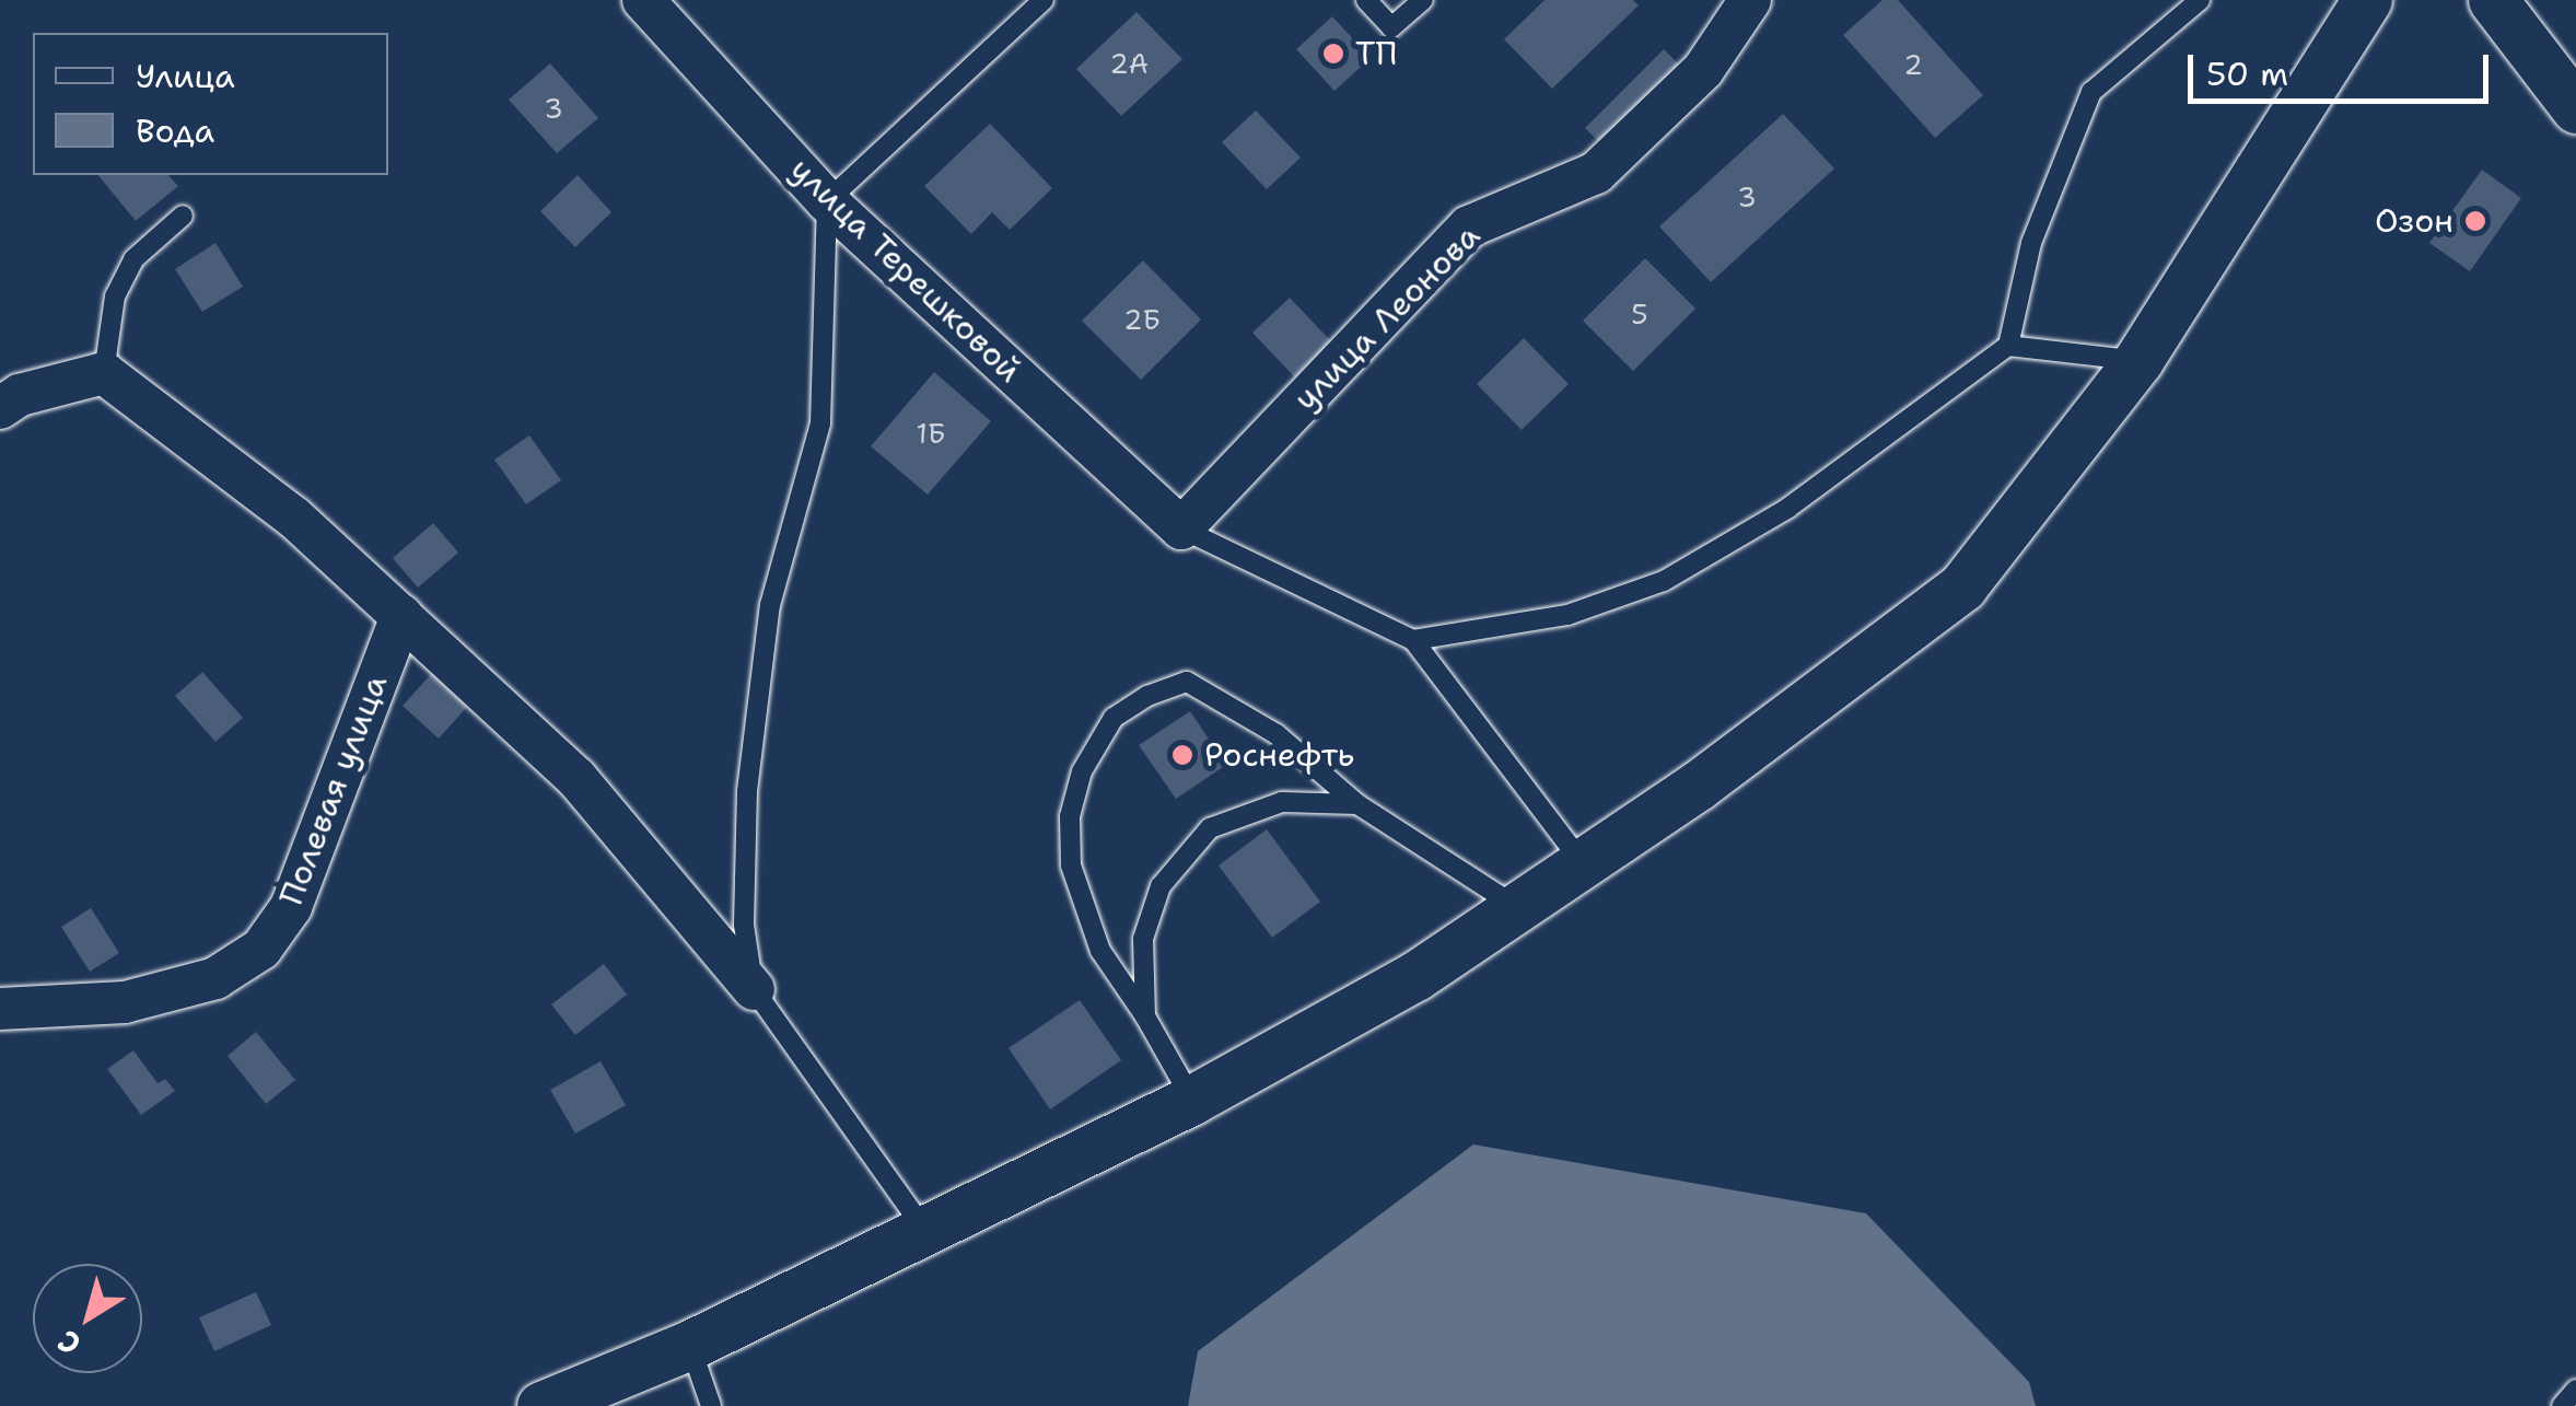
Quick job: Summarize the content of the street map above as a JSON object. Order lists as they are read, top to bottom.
{
  "streets": {
    "street": ["улица Терешковой", "улица Леонова", "Полевая улица"]
  },
  "crossings": [
    ["улица Терешковой", "улица Леонова"]
  ],
  "places": ["ТП", "Озон", "Роснефть"],
  "house_numbers": [
    "2А",
    "2",
    "3",
    "3",
    "5",
    "2Б",
    "1Б"
  ],
  "legend": ["Улица", "Вода"],
  "scale_bar": "50 m",
  "north": "bottom left"
}
